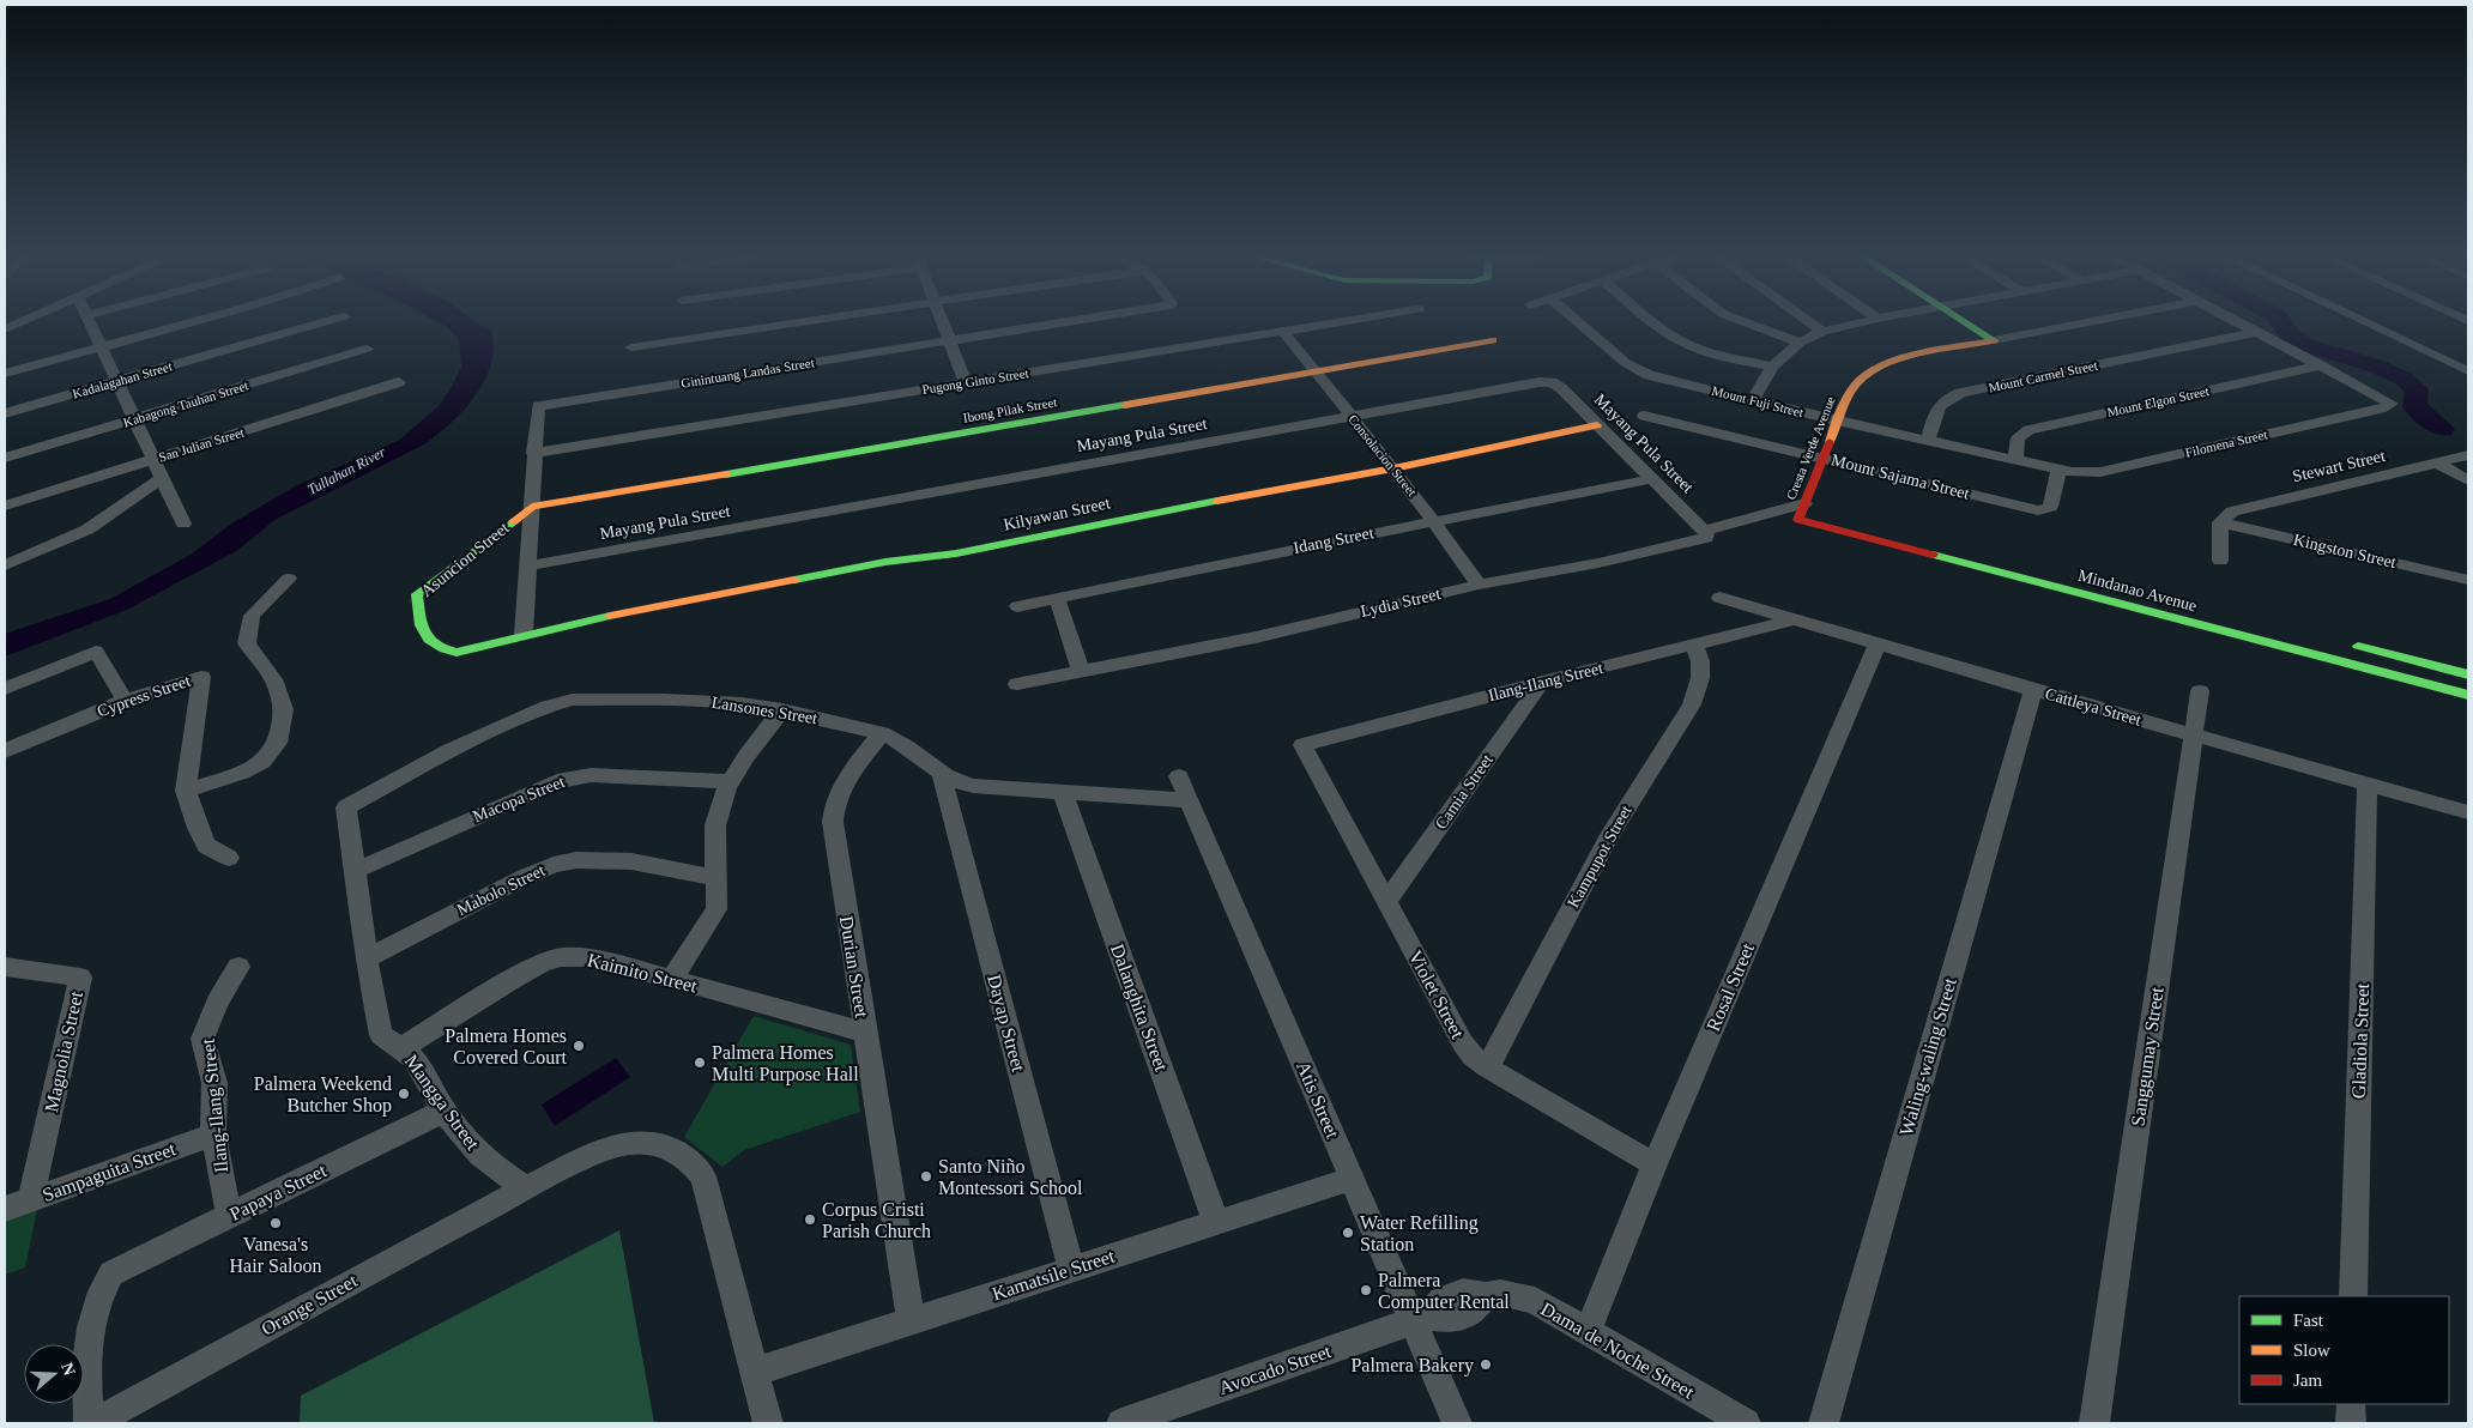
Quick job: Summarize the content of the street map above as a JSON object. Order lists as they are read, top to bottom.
{
  "streets": {
    "street": [
      "Ginintuang Landas Street",
      "Mount Carmel Street",
      "Kadalagahan Street",
      "Pugong Ginto Street",
      "Mount Fuji Street",
      "Mount Elgon Street",
      "Kabagong Tauhan Street",
      "Ibong Pilak Street",
      "Mayang Pula Street",
      "Filomena Street",
      "San Julian Street",
      "Cresta Verde Avenue",
      "Consolacion Street",
      "Stewart Street",
      "Mount Sajama Street",
      "Kilyawan Street",
      "Idang Street",
      "Kingston Street",
      "Asuncion Street",
      "Mindanao Avenue",
      "Lydia Street",
      "Ilang-Ilang Street",
      "Cypress Street",
      "Cattleya Street",
      "Lansones Street",
      "Camia Street",
      "Macopa Street",
      "Kampupot Street",
      "Mabolo Street",
      "Durian Street",
      "Kaimito Street",
      "Rosal Street",
      "Violet Street",
      "Dalanghita Street",
      "Dayap Street",
      "Gladiola Street",
      "Magnolia Street",
      "Waling-waling Street",
      "Sanggumay Street",
      "Atis Street",
      "Mangga Street",
      "Sampaguita Street",
      "Papaya Street",
      "Kamatsile Street",
      "Orange Street",
      "Dama de Noche Street",
      "Avocado Street"
    ]
  },
  "crossings": [
    ["Ginintuang Landas Street", "Asuncion Street"],
    ["Mount Carmel Street", "Mount Fuji Street"],
    ["Pugong Ginto Street", "Consolacion Street"],
    ["Pugong Ginto Street", "Asuncion Street"],
    ["Mount Fuji Street", "Mount Elgon Street"],
    ["Mount Fuji Street", "Filomena Street"],
    ["Mount Fuji Street", "Cresta Verde Avenue"],
    ["Mount Fuji Street", "Mount Sajama Street"],
    ["Mount Elgon Street", "Filomena Street"],
    ["Ibong Pilak Street", "Consolacion Street"],
    ["Ibong Pilak Street", "Asuncion Street"],
    ["Mayang Pula Street", "Consolacion Street"],
    ["Mayang Pula Street", "Kilyawan Street"],
    ["Mayang Pula Street", "Idang Street"],
    ["Mayang Pula Street", "Asuncion Street"],
    ["Mayang Pula Street", "Lydia Street"],
    ["Filomena Street", "Mount Sajama Street"],
    ["Cresta Verde Avenue", "Mount Sajama Street"],
    ["Cresta Verde Avenue", "Mindanao Avenue"],
    ["Cresta Verde Avenue", "Lydia Street"],
    ["Consolacion Street", "Kilyawan Street"],
    ["Consolacion Street", "Idang Street"],
    ["Consolacion Street", "Lydia Street"],
    ["Stewart Street", "Kingston Street"],
    ["Kilyawan Street", "Asuncion Street"],
    ["Ilang-Ilang Street", "Cattleya Street"],
    ["Ilang-Ilang Street", "Camia Street"],
    ["Ilang-Ilang Street", "Kampupot Street"],
    ["Ilang-Ilang Street", "Violet Street"],
    ["Ilang-Ilang Street", "Sampaguita Street"],
    ["Ilang-Ilang Street", "Papaya Street"],
    ["Cattleya Street", "Rosal Street"],
    ["Cattleya Street", "Gladiola Street"],
    ["Cattleya Street", "Waling-waling Street"],
    ["Cattleya Street", "Sanggumay Street"],
    ["Lansones Street", "Durian Street"],
    ["Lansones Street", "Dalanghita Street"],
    ["Lansones Street", "Dayap Street"],
    ["Lansones Street", "Atis Street"],
    ["Lansones Street", "Mangga Street"],
    ["Camia Street", "Violet Street"],
    ["Macopa Street", "Mangga Street"],
    ["Kampupot Street", "Violet Street"],
    ["Mabolo Street", "Mangga Street"],
    ["Durian Street", "Kaimito Street"],
    ["Durian Street", "Kamatsile Street"],
    ["Kaimito Street", "Mangga Street"],
    ["Rosal Street", "Violet Street"],
    ["Rosal Street", "Dama de Noche Street"],
    ["Dalanghita Street", "Kamatsile Street"],
    ["Dayap Street", "Kamatsile Street"],
    ["Magnolia Street", "Sampaguita Street"],
    ["Atis Street", "Kamatsile Street"],
    ["Atis Street", "Avocado Street"],
    ["Mangga Street", "Papaya Street"],
    ["Mangga Street", "Orange Street"],
    ["Dama de Noche Street", "Avocado Street"]
  ],
  "water": ["Tullahan River"],
  "places": [
    "Palmera Homes Covered Court",
    "Palmera Homes Multi Purpose Hall",
    "Palmera Weekend Butcher Shop",
    "Santo Niño Montessori School",
    "Corpus Cristi Parish Church",
    "Vanesa's Hair Saloon",
    "Water Refilling Station",
    "Palmera Computer Rental",
    "Palmera Bakery"
  ],
  "legend": ["Fast", "Slow", "Jam"],
  "north": "right"
}
